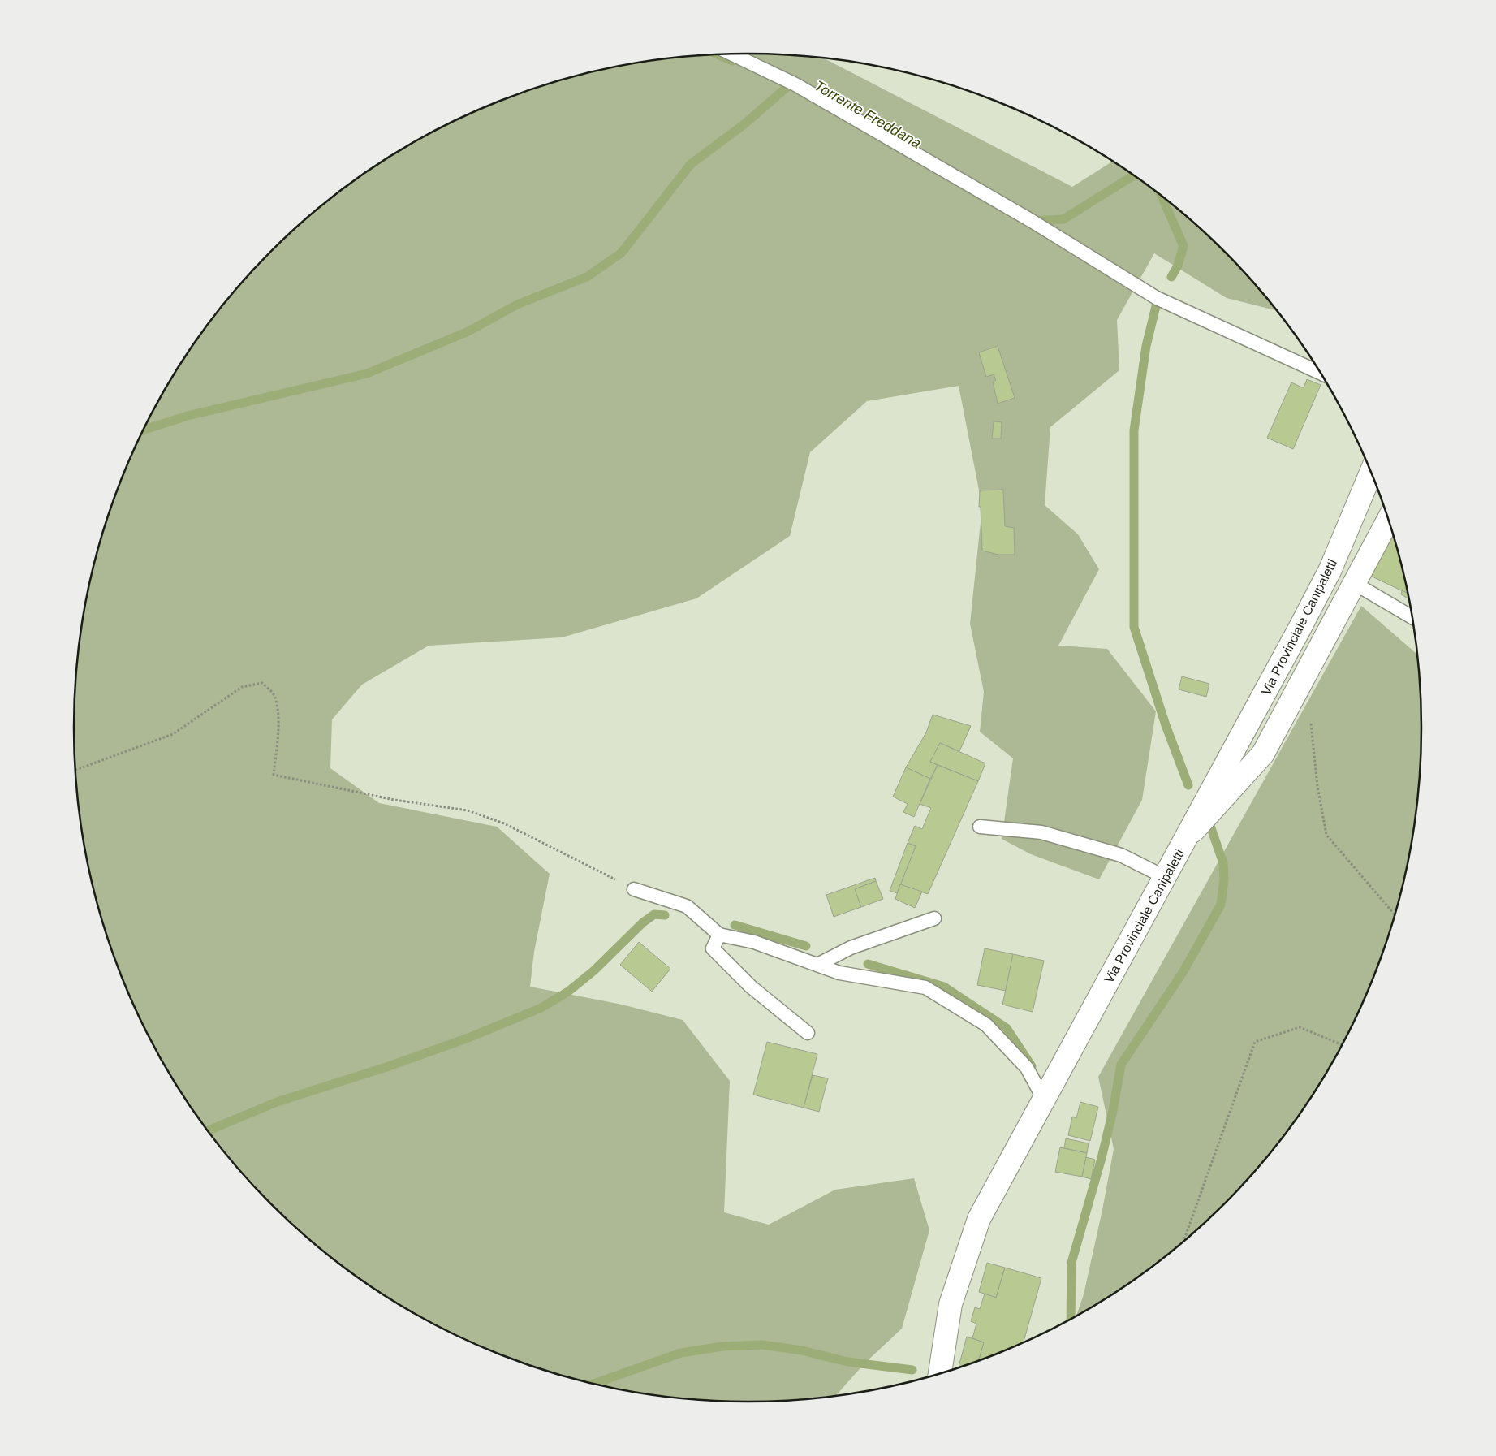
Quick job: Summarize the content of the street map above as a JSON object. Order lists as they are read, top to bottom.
{
  "streets": {
    "main road": ["Via Provinciale Canipaletti"]
  },
  "water": ["Torrente Freddana"]
}
